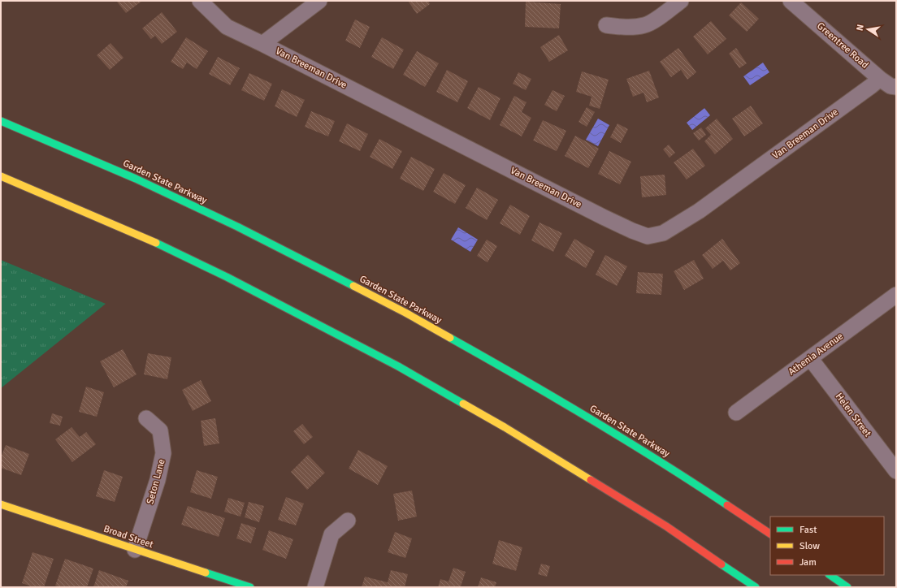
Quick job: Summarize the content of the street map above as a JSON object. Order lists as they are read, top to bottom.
{
  "streets": {
    "main road": ["Garden State Parkway", "Broad Street"],
    "street": [
      "Greentree Road",
      "Van Breeman Drive",
      "Athenia Avenue",
      "Helen Street",
      "Seton Lane"
    ]
  },
  "crossings": [
    ["Greentree Road", "Van Breeman Drive"],
    ["Athenia Avenue", "Helen Street"],
    ["Seton Lane", "Broad Street"]
  ],
  "legend": ["Fast", "Slow", "Jam"],
  "north": "left"
}
